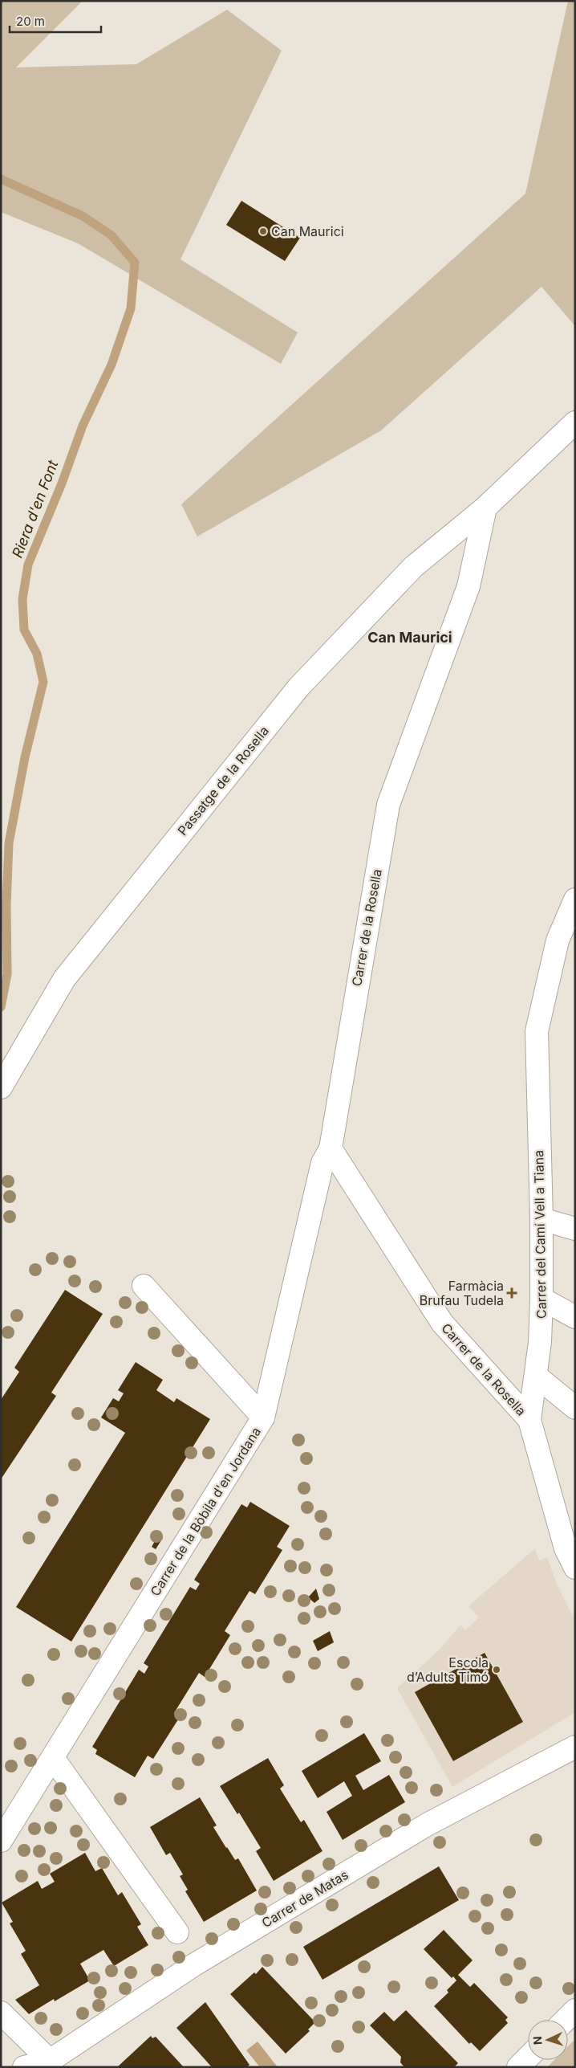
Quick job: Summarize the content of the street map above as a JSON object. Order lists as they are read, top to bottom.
{
  "streets": {
    "street": [
      "Passatge de la Rosella",
      "Carrer de la Rosella",
      "Carrer del Camí Vell a Tiana",
      "Carrer de la Bòbila d'en Jordana",
      "Carrer de Matas"
    ]
  },
  "crossings": [
    ["Passatge de la Rosella", "Carrer de la Rosella"],
    ["Carrer de la Rosella", "Carrer del Camí Vell a Tiana"],
    ["Carrer de la Rosella", "Carrer de la Bòbila d'en Jordana"]
  ],
  "districts": ["Can Maurici"],
  "water": ["Riera d'en Font"],
  "places": {
    "other": ["Can Maurici", "Escola d’Adults Timó"],
    "health": ["Farmàcia Brufau Tudela"]
  },
  "scale_bar": "20 m",
  "north": "left"
}
